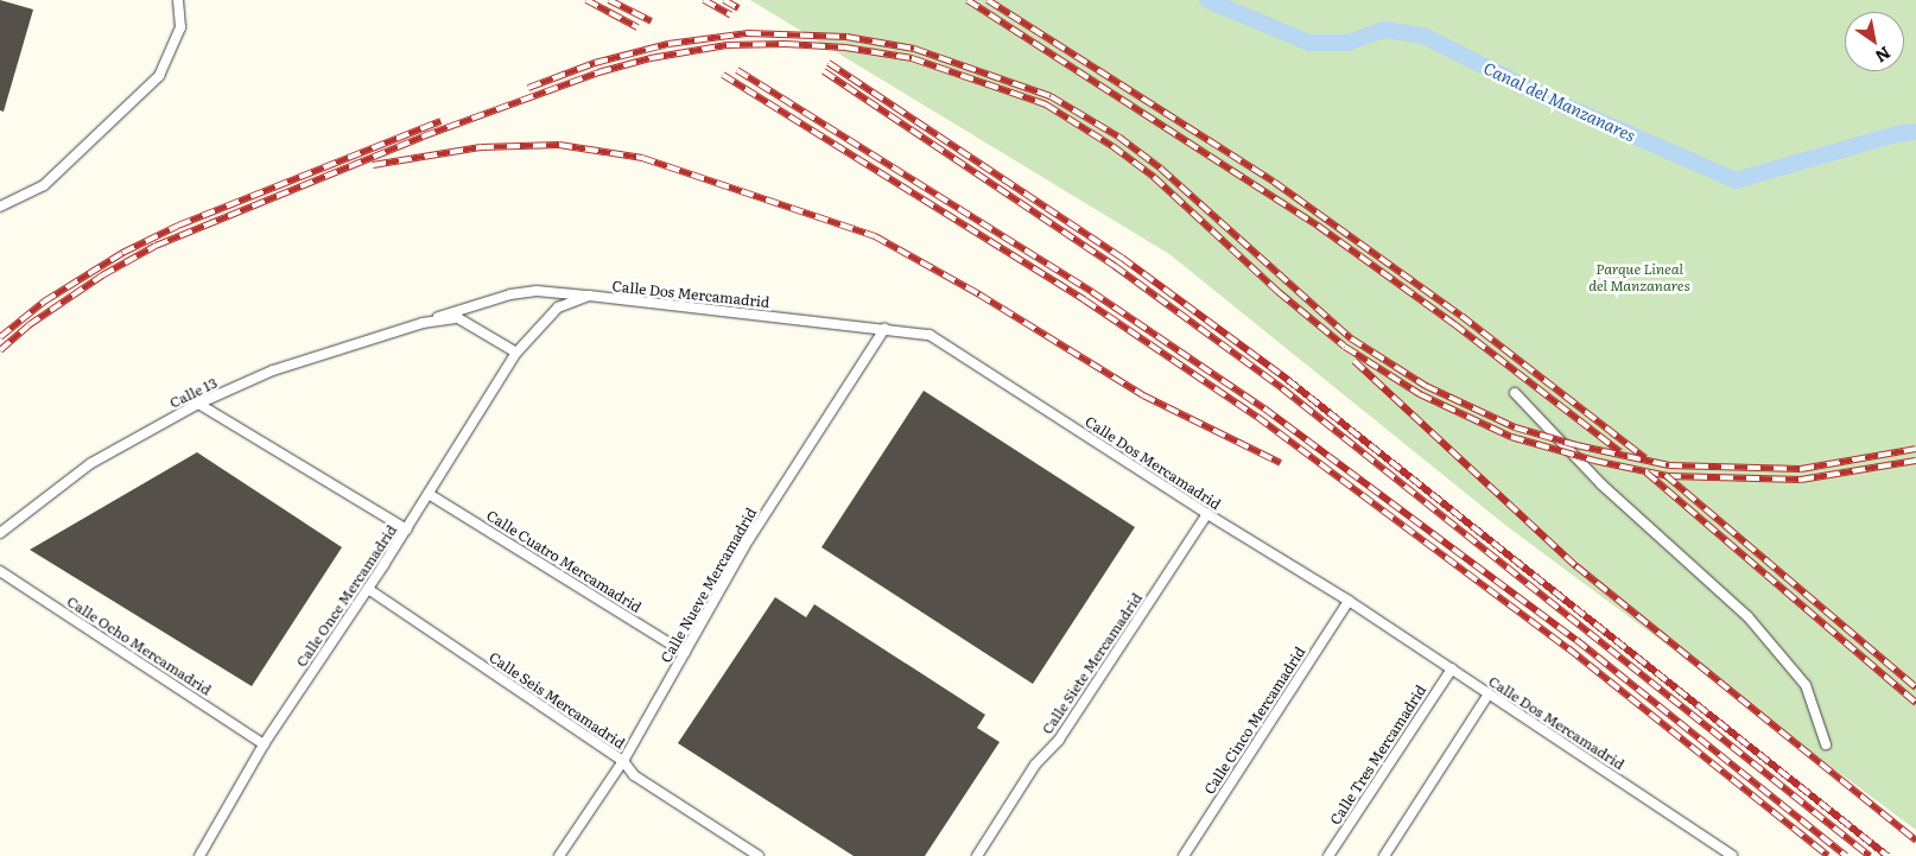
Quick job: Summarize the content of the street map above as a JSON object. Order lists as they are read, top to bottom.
{
  "streets": {
    "lane": [
      "Calle Dos Mercamadrid",
      "Calle 13",
      "Calle Cuatro Mercamadrid",
      "Calle Nueve Mercamadrid",
      "Calle Once Mercamadrid",
      "Calle Ocho Mercamadrid",
      "Calle Siete Mercamadrid",
      "Calle Seis Mercamadrid",
      "Calle Cinco Mercamadrid",
      "Calle Tres Mercamadrid"
    ]
  },
  "crossings": [
    ["Calle Dos Mercamadrid", "Calle 13"],
    ["Calle Dos Mercamadrid", "Calle Nueve Mercamadrid"],
    ["Calle Dos Mercamadrid", "Calle Once Mercamadrid"],
    ["Calle Dos Mercamadrid", "Calle Siete Mercamadrid"],
    ["Calle Dos Mercamadrid", "Calle Cinco Mercamadrid"],
    ["Calle Dos Mercamadrid", "Calle Tres Mercamadrid"],
    ["Calle 13", "Calle Once Mercamadrid"],
    ["Calle Cuatro Mercamadrid", "Calle Nueve Mercamadrid"],
    ["Calle Cuatro Mercamadrid", "Calle Once Mercamadrid"],
    ["Calle Nueve Mercamadrid", "Calle Seis Mercamadrid"],
    ["Calle Once Mercamadrid", "Calle Ocho Mercamadrid"],
    ["Calle Once Mercamadrid", "Calle Seis Mercamadrid"]
  ],
  "water": ["Canal del Manzanares"],
  "parks": ["Parque Lineal del Manzanares"],
  "north": "bottom right"
}
